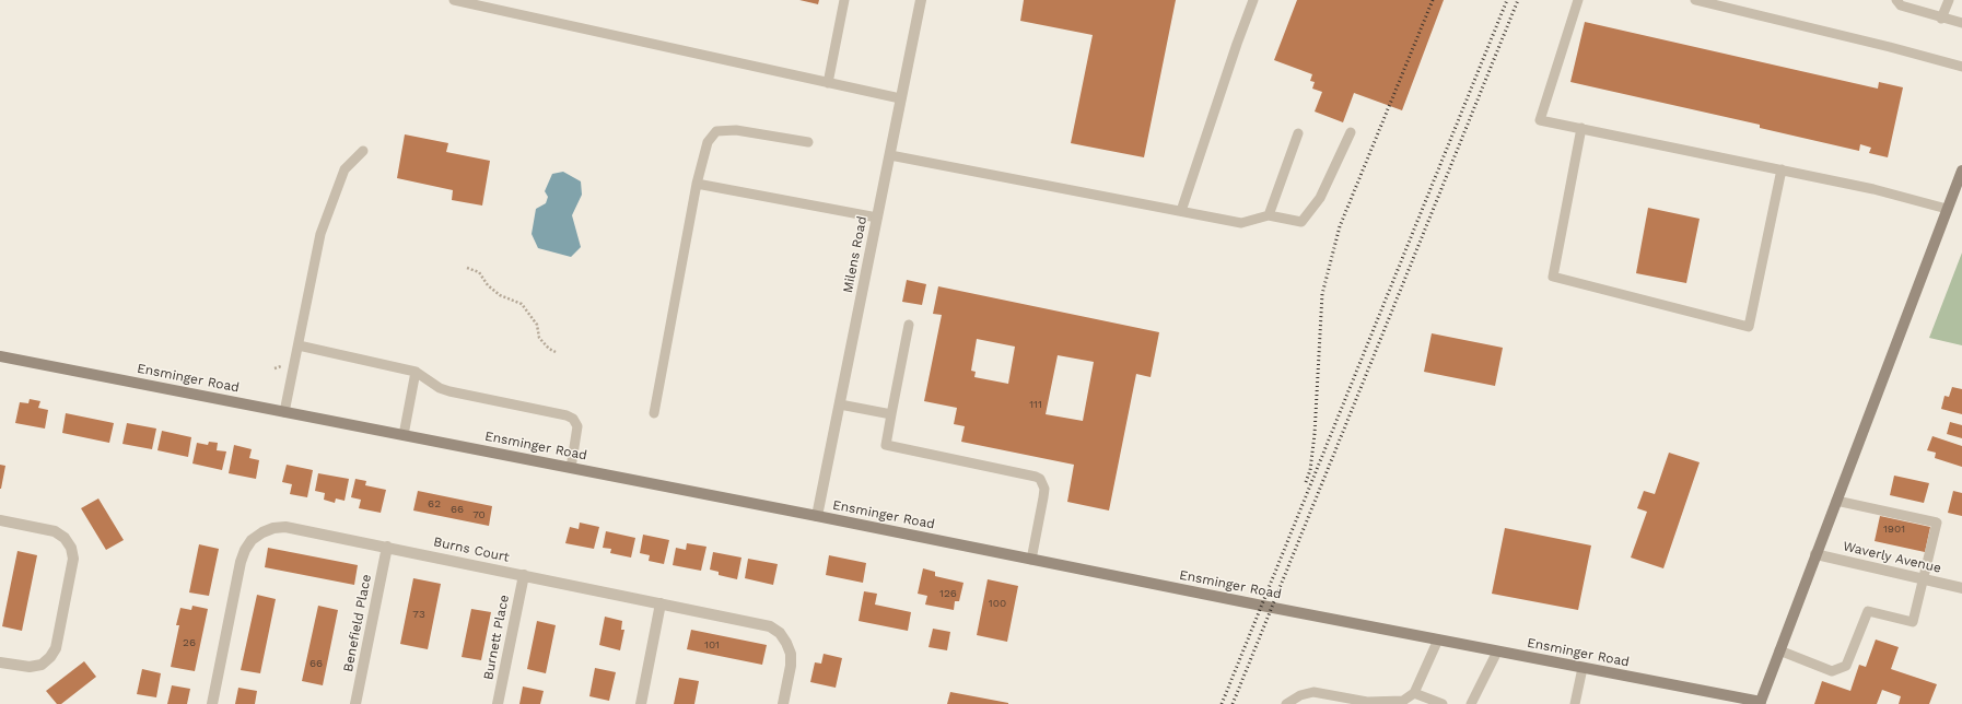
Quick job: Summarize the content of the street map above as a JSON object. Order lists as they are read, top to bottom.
{
  "streets": {
    "street": [
      "Milens Road",
      "Ensminger Road",
      "Burns Court",
      "Waverly Avenue",
      "Benefield Place",
      "Burnett Place"
    ]
  },
  "crossings": [
    ["Milens Road", "Ensminger Road"],
    ["Burns Court", "Benefield Place"],
    ["Burns Court", "Burnett Place"]
  ],
  "house_numbers": [
    "111",
    "62",
    "66",
    "70",
    "1901",
    "126",
    "100",
    "73",
    "26",
    "101",
    "66"
  ]
}
